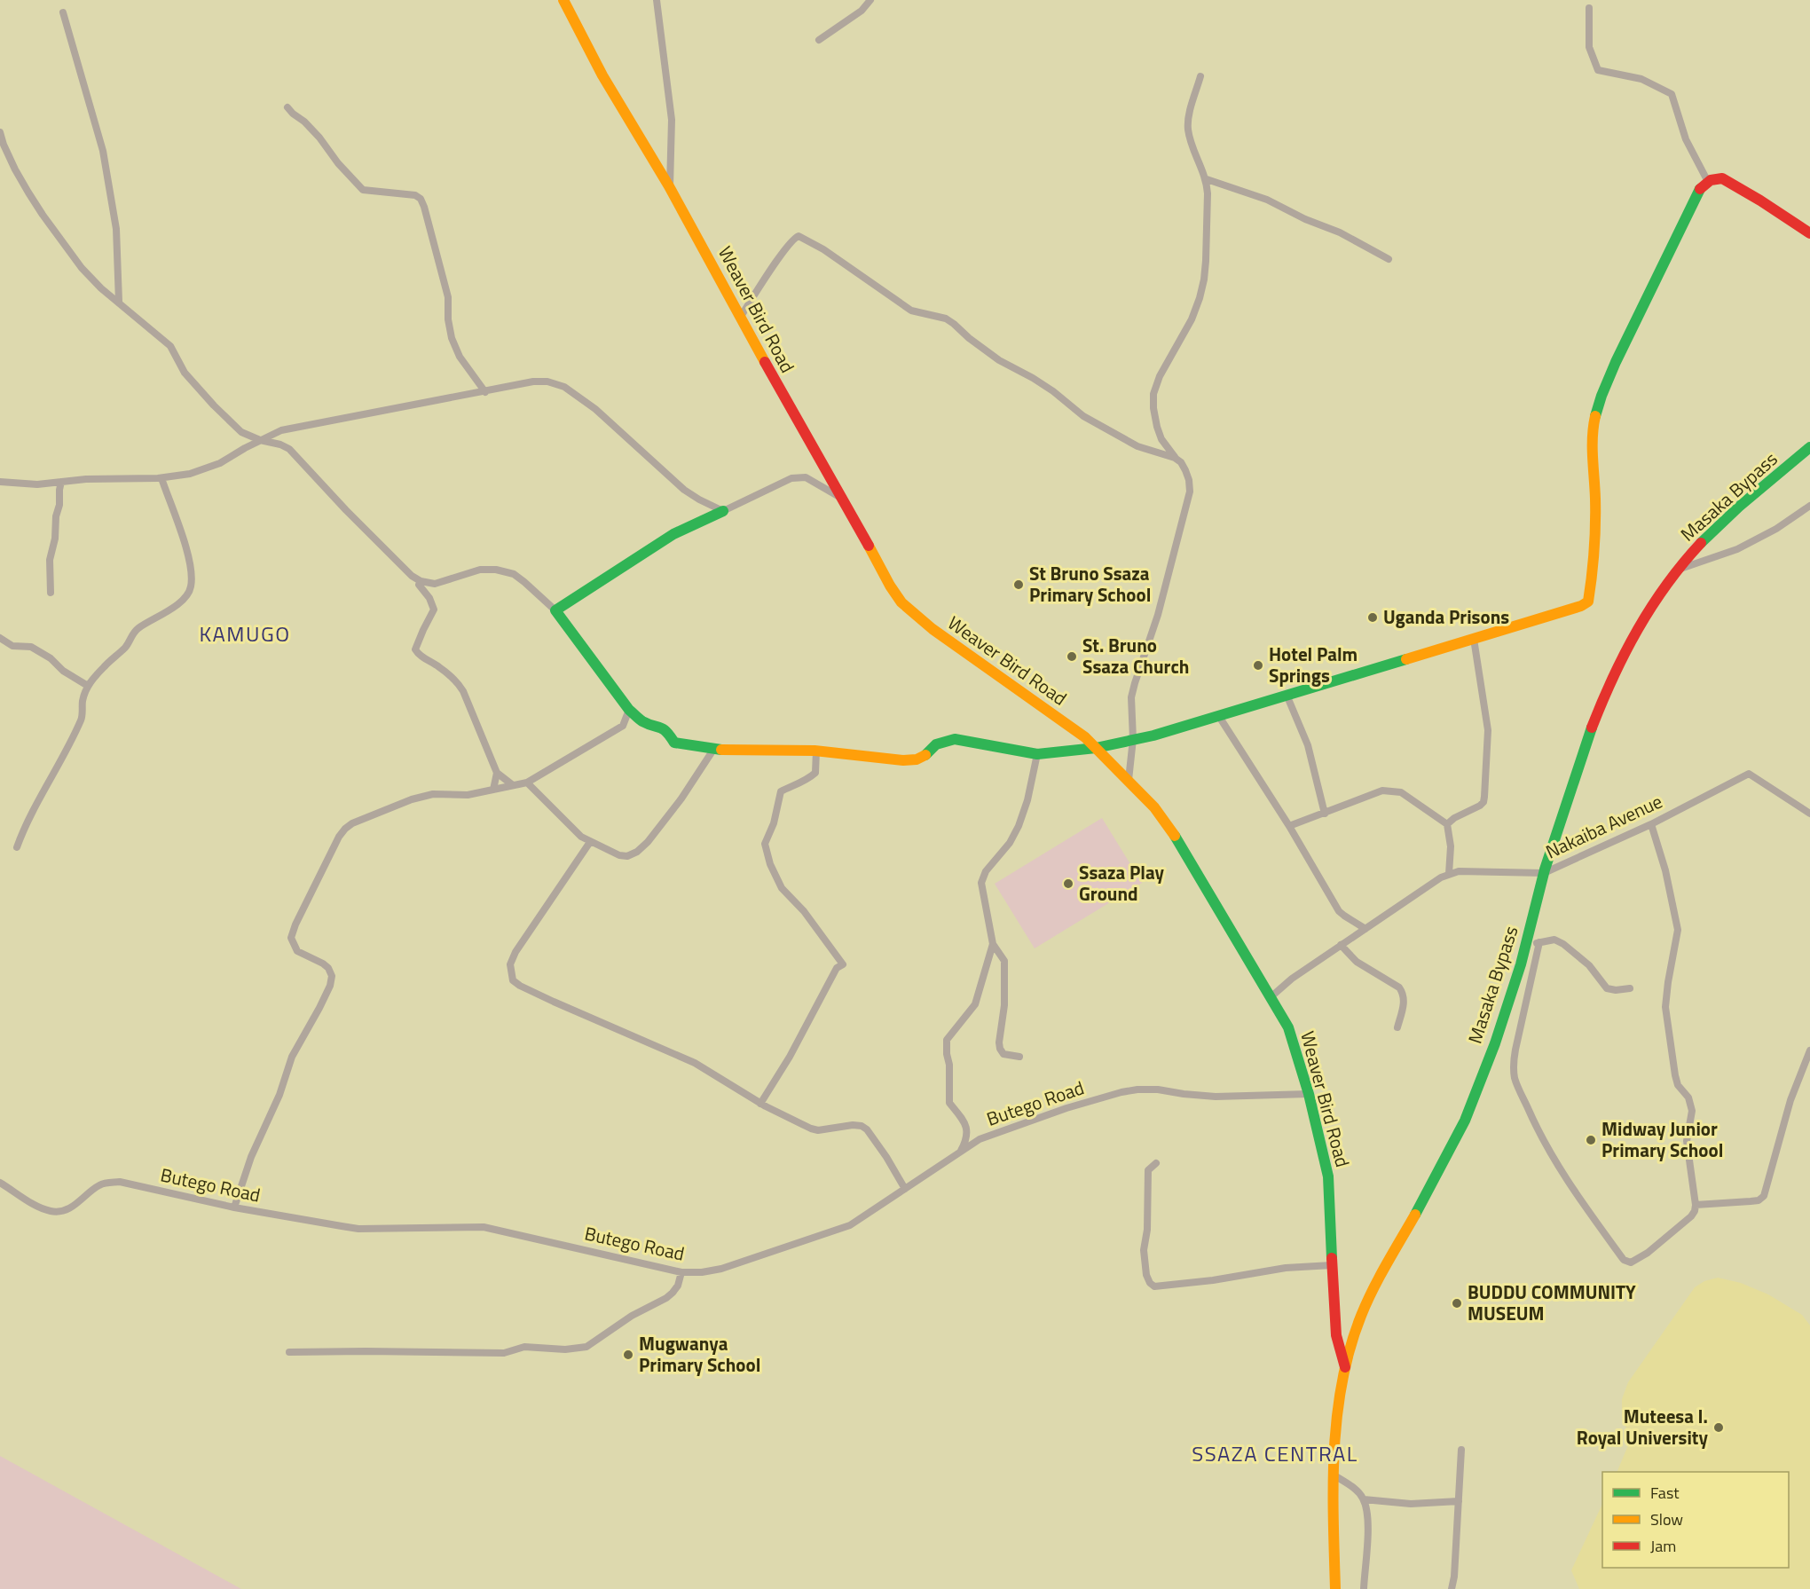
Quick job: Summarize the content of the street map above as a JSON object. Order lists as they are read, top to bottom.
{
  "streets": {
    "main road": ["Weaver Bird Road", "Masaka Bypass"],
    "street": ["Nakaiba Avenue", "Butego Road"]
  },
  "crossings": [
    ["Weaver Bird Road", "Masaka Bypass"],
    ["Weaver Bird Road", "Nakaiba Avenue"],
    ["Weaver Bird Road", "Butego Road"],
    ["Masaka Bypass", "Nakaiba Avenue"]
  ],
  "districts": ["KAMUGO", "SSAZA CENTRAL"],
  "places": [
    "St Bruno Ssaza Primary School",
    "Uganda Prisons",
    "St. Bruno Ssaza Church",
    "Hotel Palm Springs",
    "Ssaza Play Ground",
    "Midway Junior Primary School",
    "BUDDU COMMUNITY MUSEUM",
    "Mugwanya Primary School",
    "Muteesa I. Royal University"
  ],
  "legend": ["Fast", "Slow", "Jam"]
}
